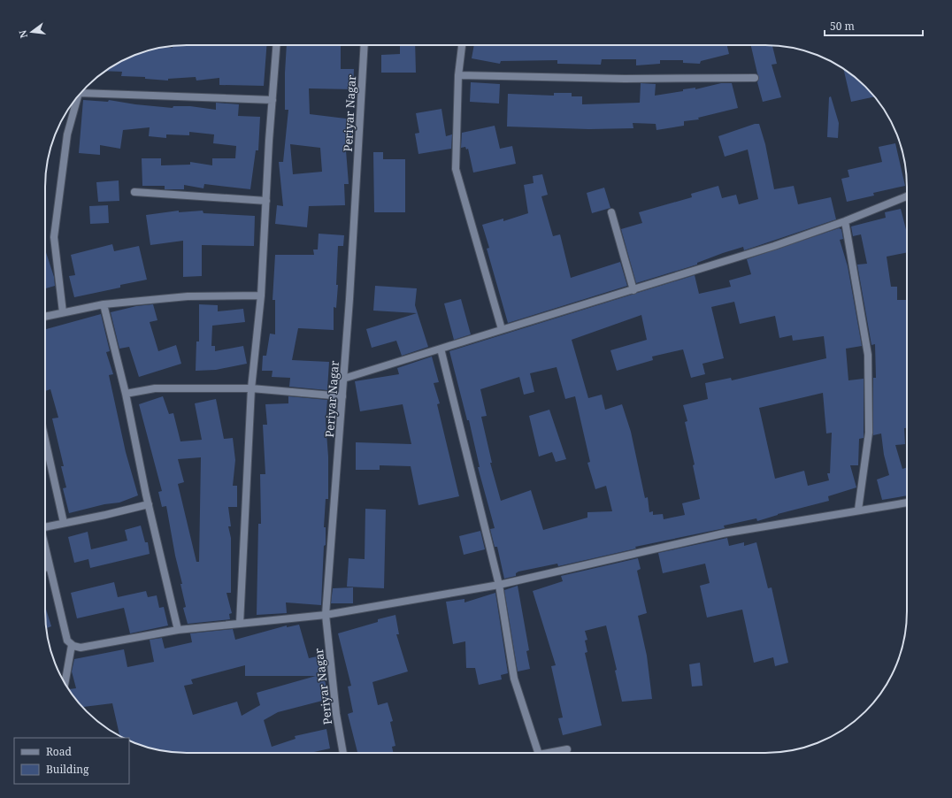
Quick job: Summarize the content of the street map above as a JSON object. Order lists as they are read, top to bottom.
{
  "streets": {
    "street": ["Periyar Nagar"]
  },
  "legend": ["Road", "Building"],
  "scale_bar": "50 m",
  "north": "left"
}
